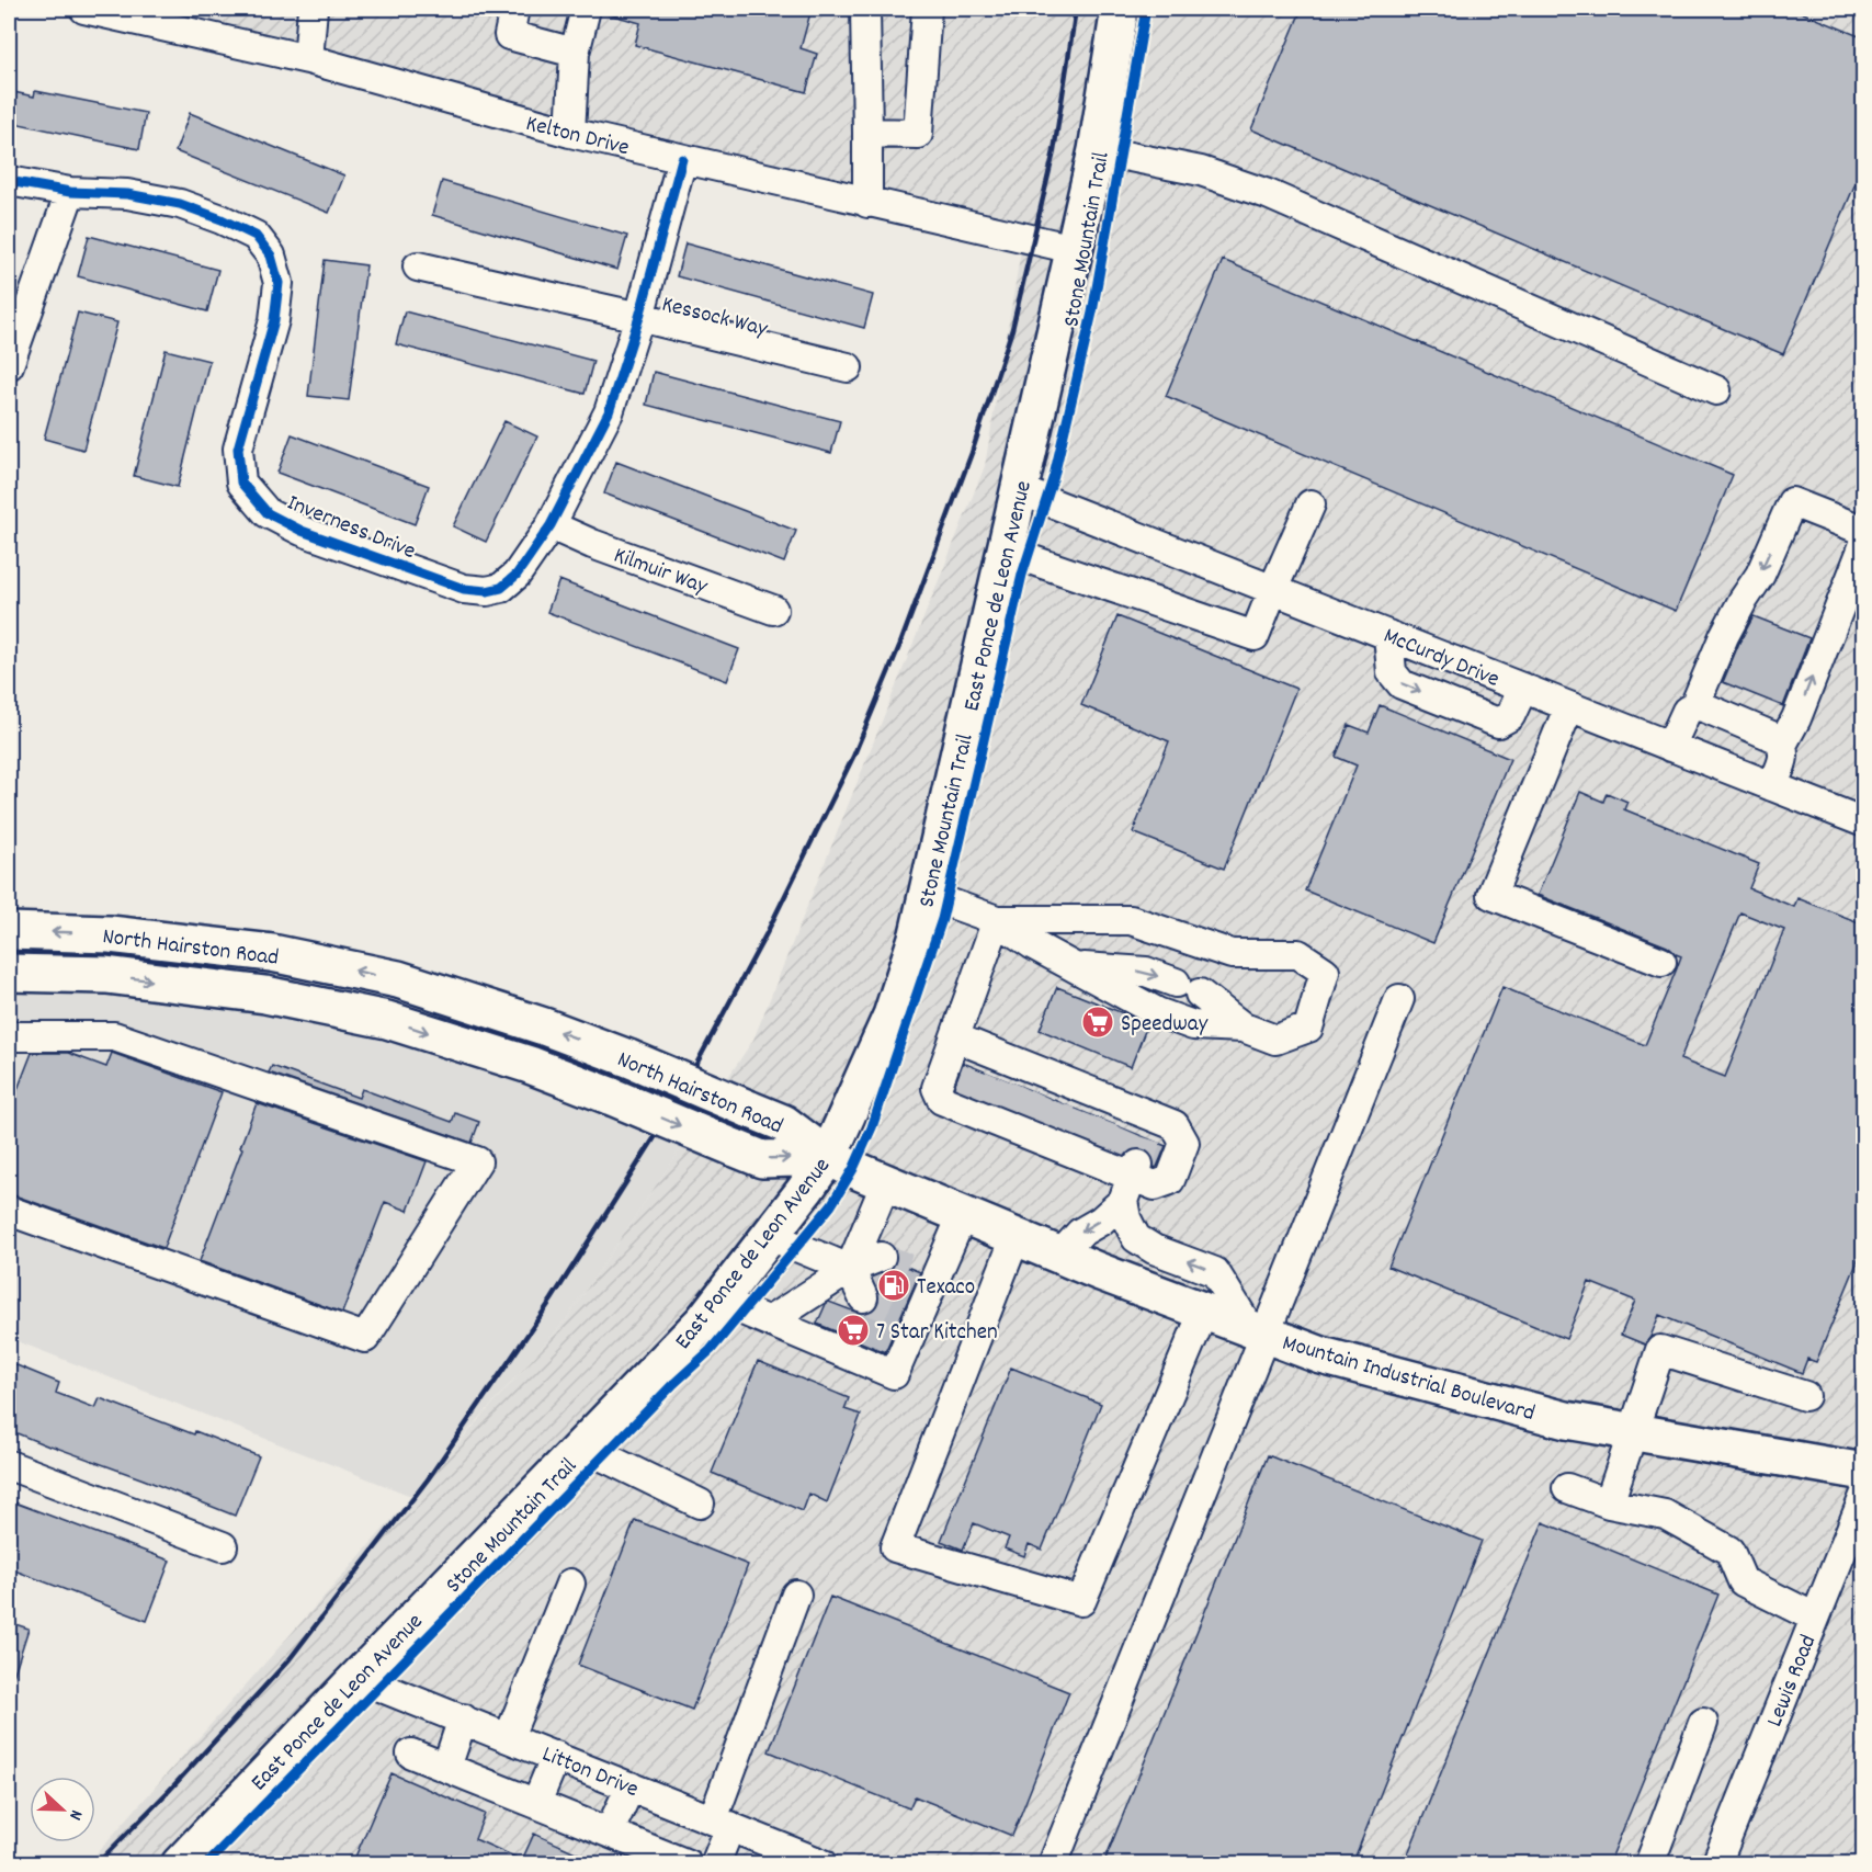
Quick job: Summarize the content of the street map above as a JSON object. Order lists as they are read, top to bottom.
{
  "streets": {
    "main road": ["East Ponce de Leon Avenue", "North Hairston Road", "Mountain Industrial Boulevard"],
    "street": [
      "Kelton Drive",
      "Kessock Way",
      "Inverness Drive",
      "Kilmuir Way",
      "McCurdy Drive",
      "Lewis Road",
      "Litton Drive"
    ],
    "cycle path": ["Stone Mountain Trail"]
  },
  "crossings": [
    ["Kelton Drive", "Inverness Drive"],
    ["Kelton Drive", "East Ponce de Leon Avenue"],
    ["Kessock Way", "Inverness Drive"],
    ["Inverness Drive", "Kilmuir Way"],
    ["East Ponce de Leon Avenue", "McCurdy Drive"],
    ["East Ponce de Leon Avenue", "North Hairston Road"],
    ["East Ponce de Leon Avenue", "Mountain Industrial Boulevard"],
    ["East Ponce de Leon Avenue", "Litton Drive"],
    ["North Hairston Road", "Mountain Industrial Boulevard"]
  ],
  "places": {
    "supermarket": ["Speedway", "7 Star Kitchen"],
    "fuel station": ["Texaco"]
  },
  "north": "right"
}
